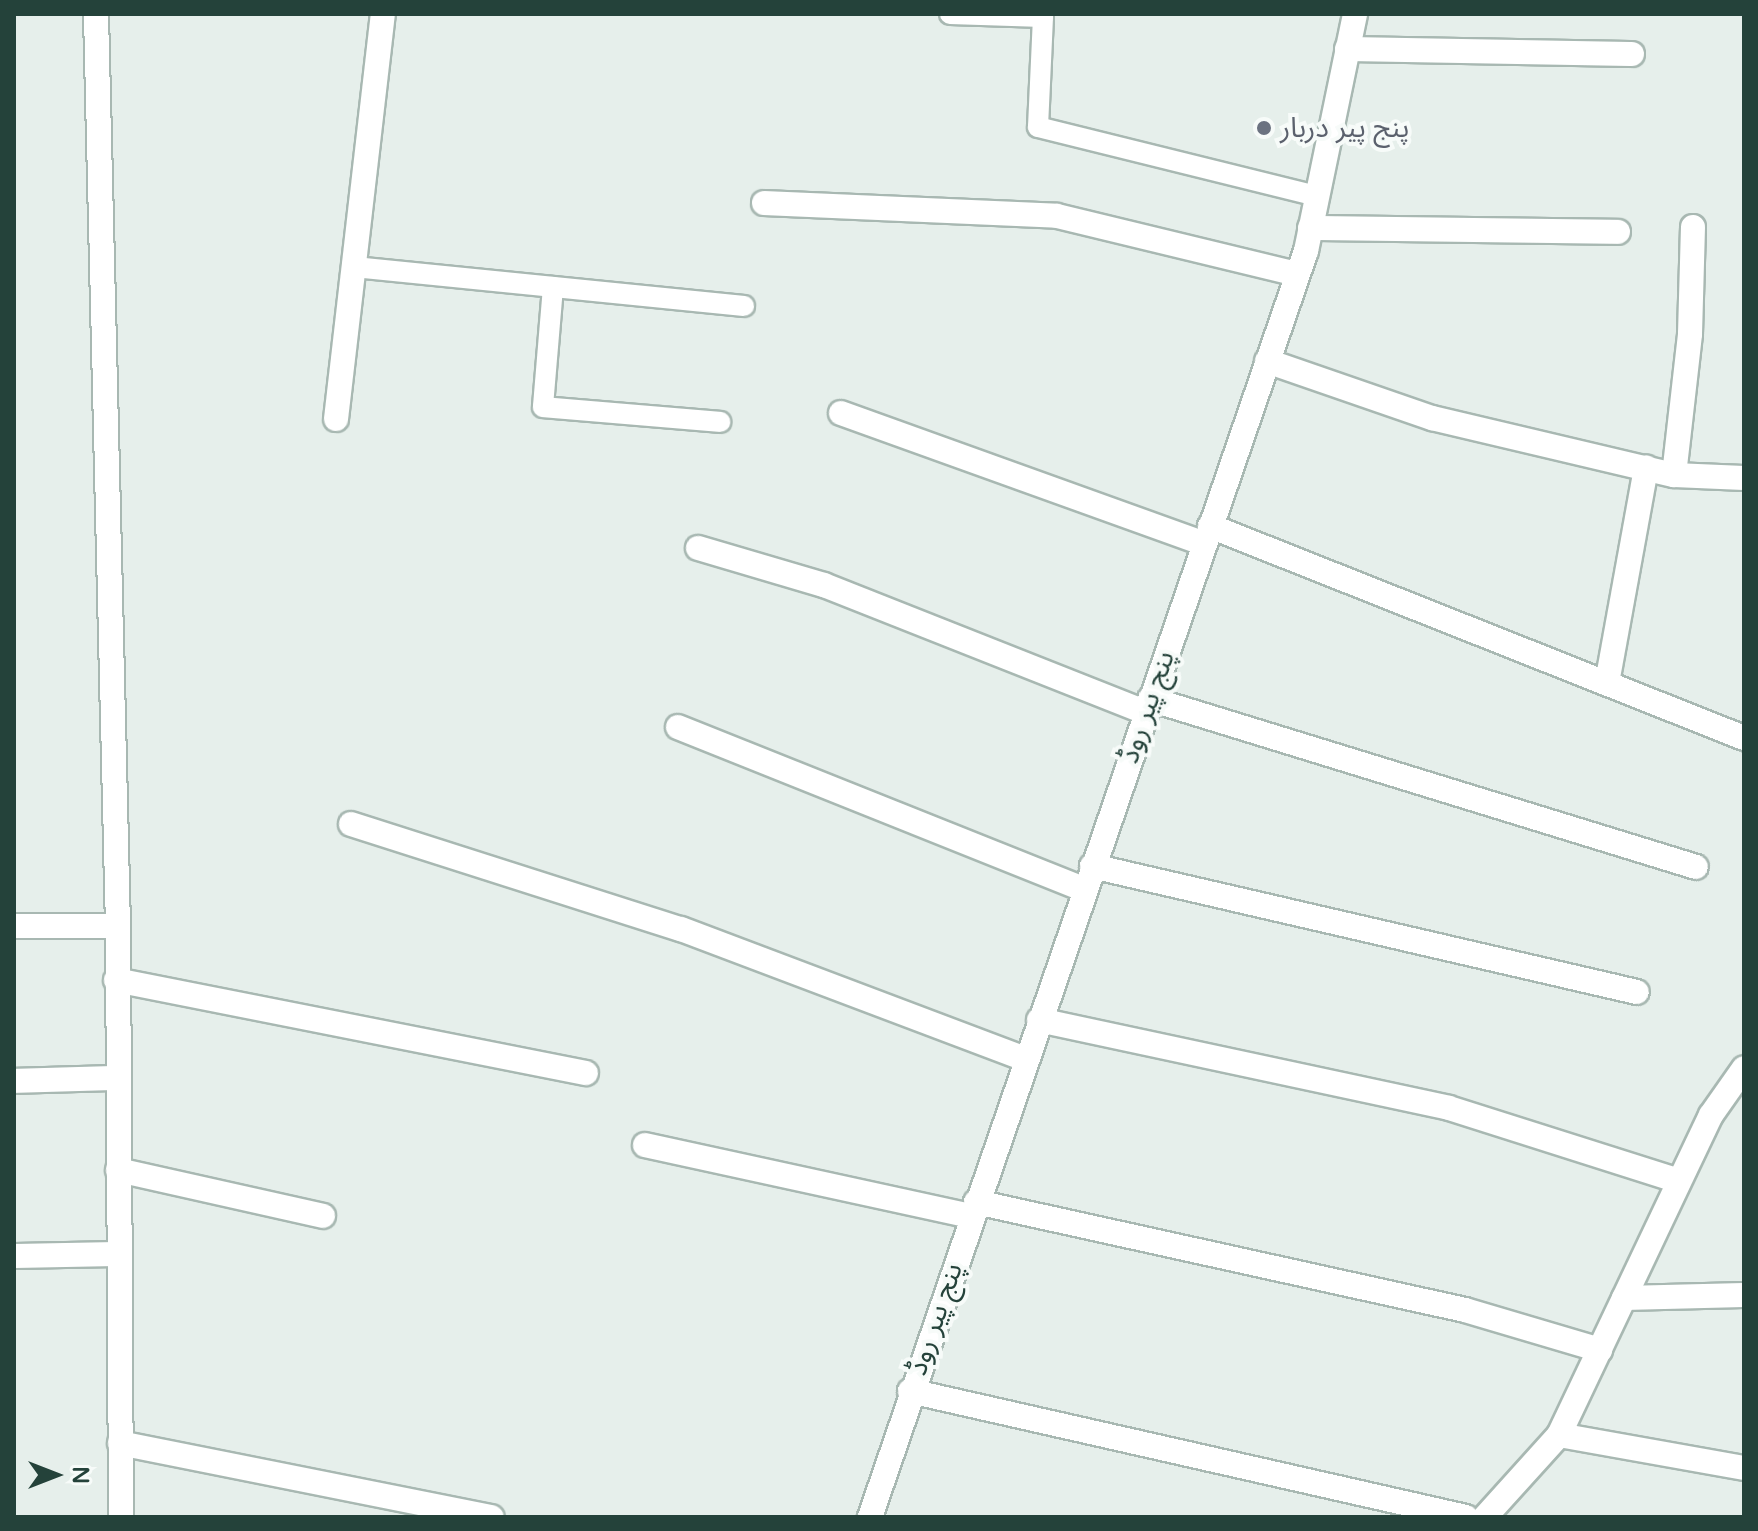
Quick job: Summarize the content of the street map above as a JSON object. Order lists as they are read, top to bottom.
{
  "streets": {
    "street": ["پنج پیر روڈ"]
  },
  "places": ["پنج پیر دربار"],
  "north": "right"
}
